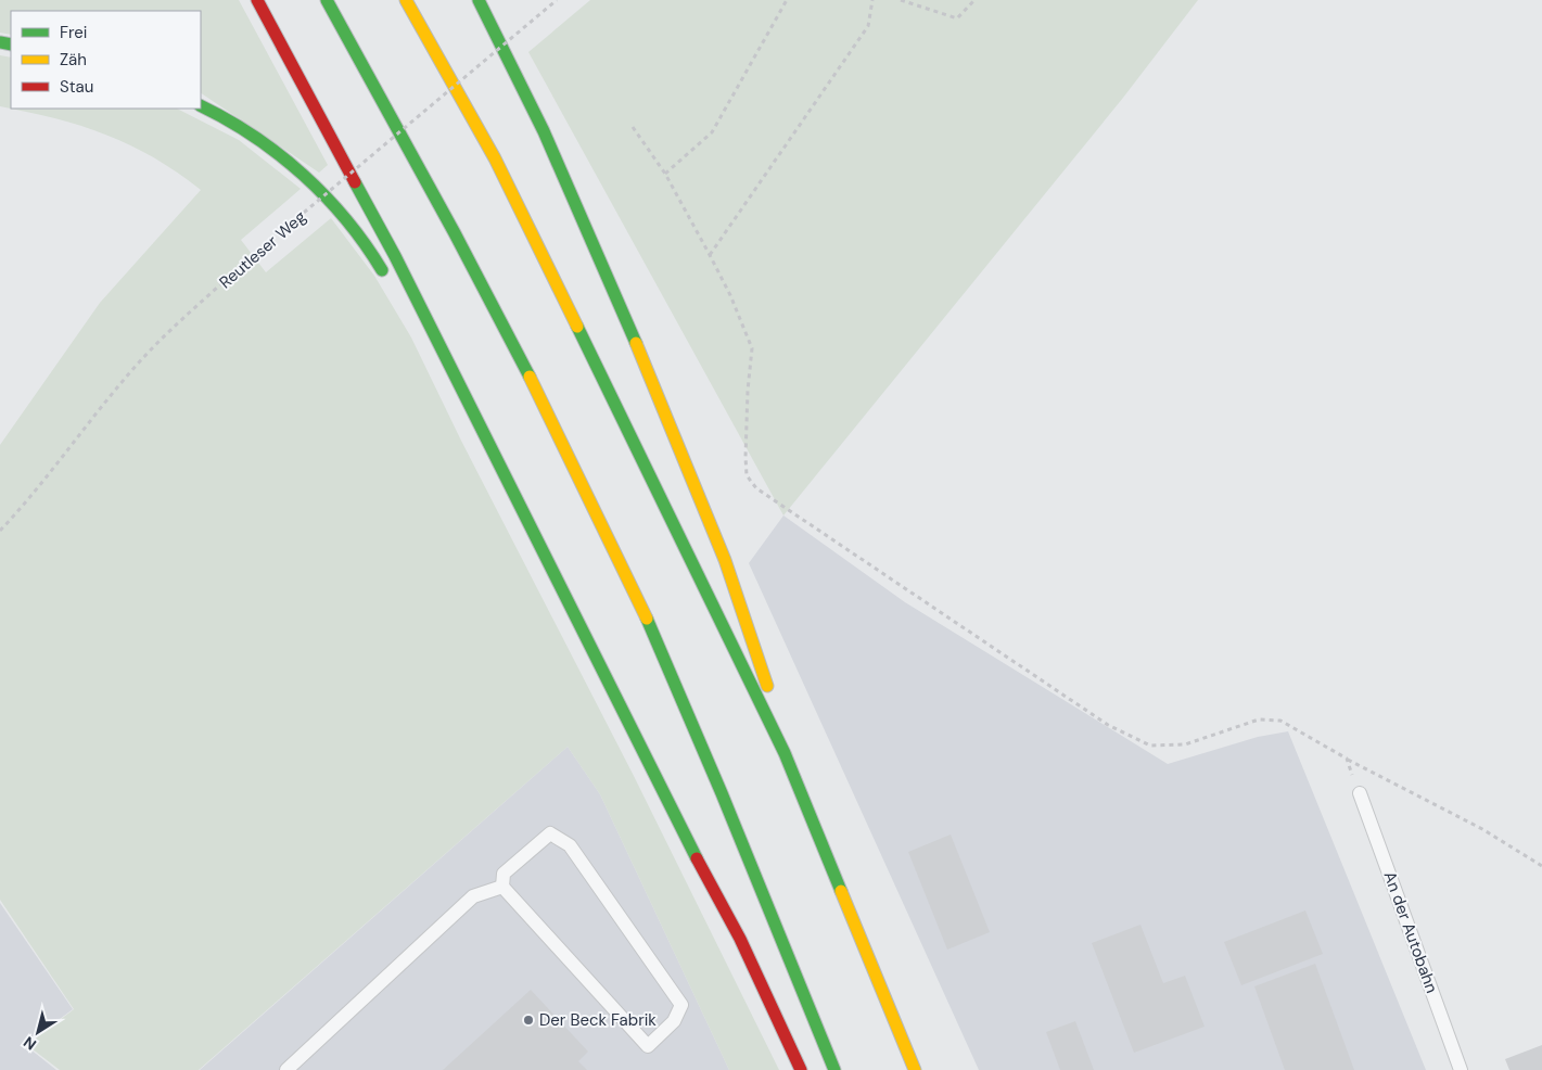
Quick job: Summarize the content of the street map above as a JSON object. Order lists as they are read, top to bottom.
{
  "streets": {
    "lane": ["An der Autobahn"],
    "path": ["Reutleser Weg"]
  },
  "places": ["Der Beck Fabrik"],
  "legend": ["Frei", "Zäh", "Stau"],
  "north": "bottom left"
}
